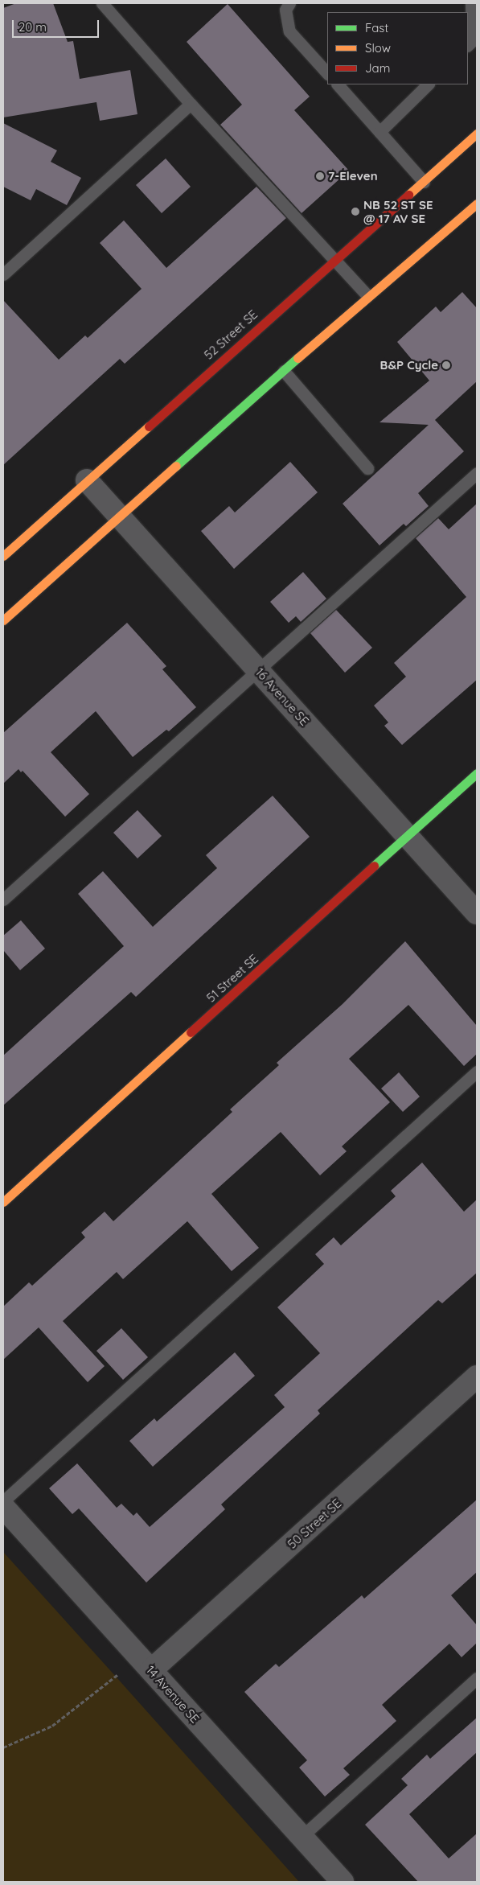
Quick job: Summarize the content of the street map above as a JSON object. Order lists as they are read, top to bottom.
{
  "streets": {
    "main road": ["52 Street SE", "51 Street SE"],
    "street": ["16 Avenue SE", "50 Street SE", "14 Avenue SE"]
  },
  "crossings": [
    ["52 Street SE", "16 Avenue SE"],
    ["16 Avenue SE", "51 Street SE"],
    ["50 Street SE", "14 Avenue SE"]
  ],
  "places": ["7-Eleven", "NB 52 ST SE @ 17 AV SE", "B&P Cycle"],
  "legend": ["Fast", "Slow", "Jam"],
  "scale_bar": "20 m"
}
